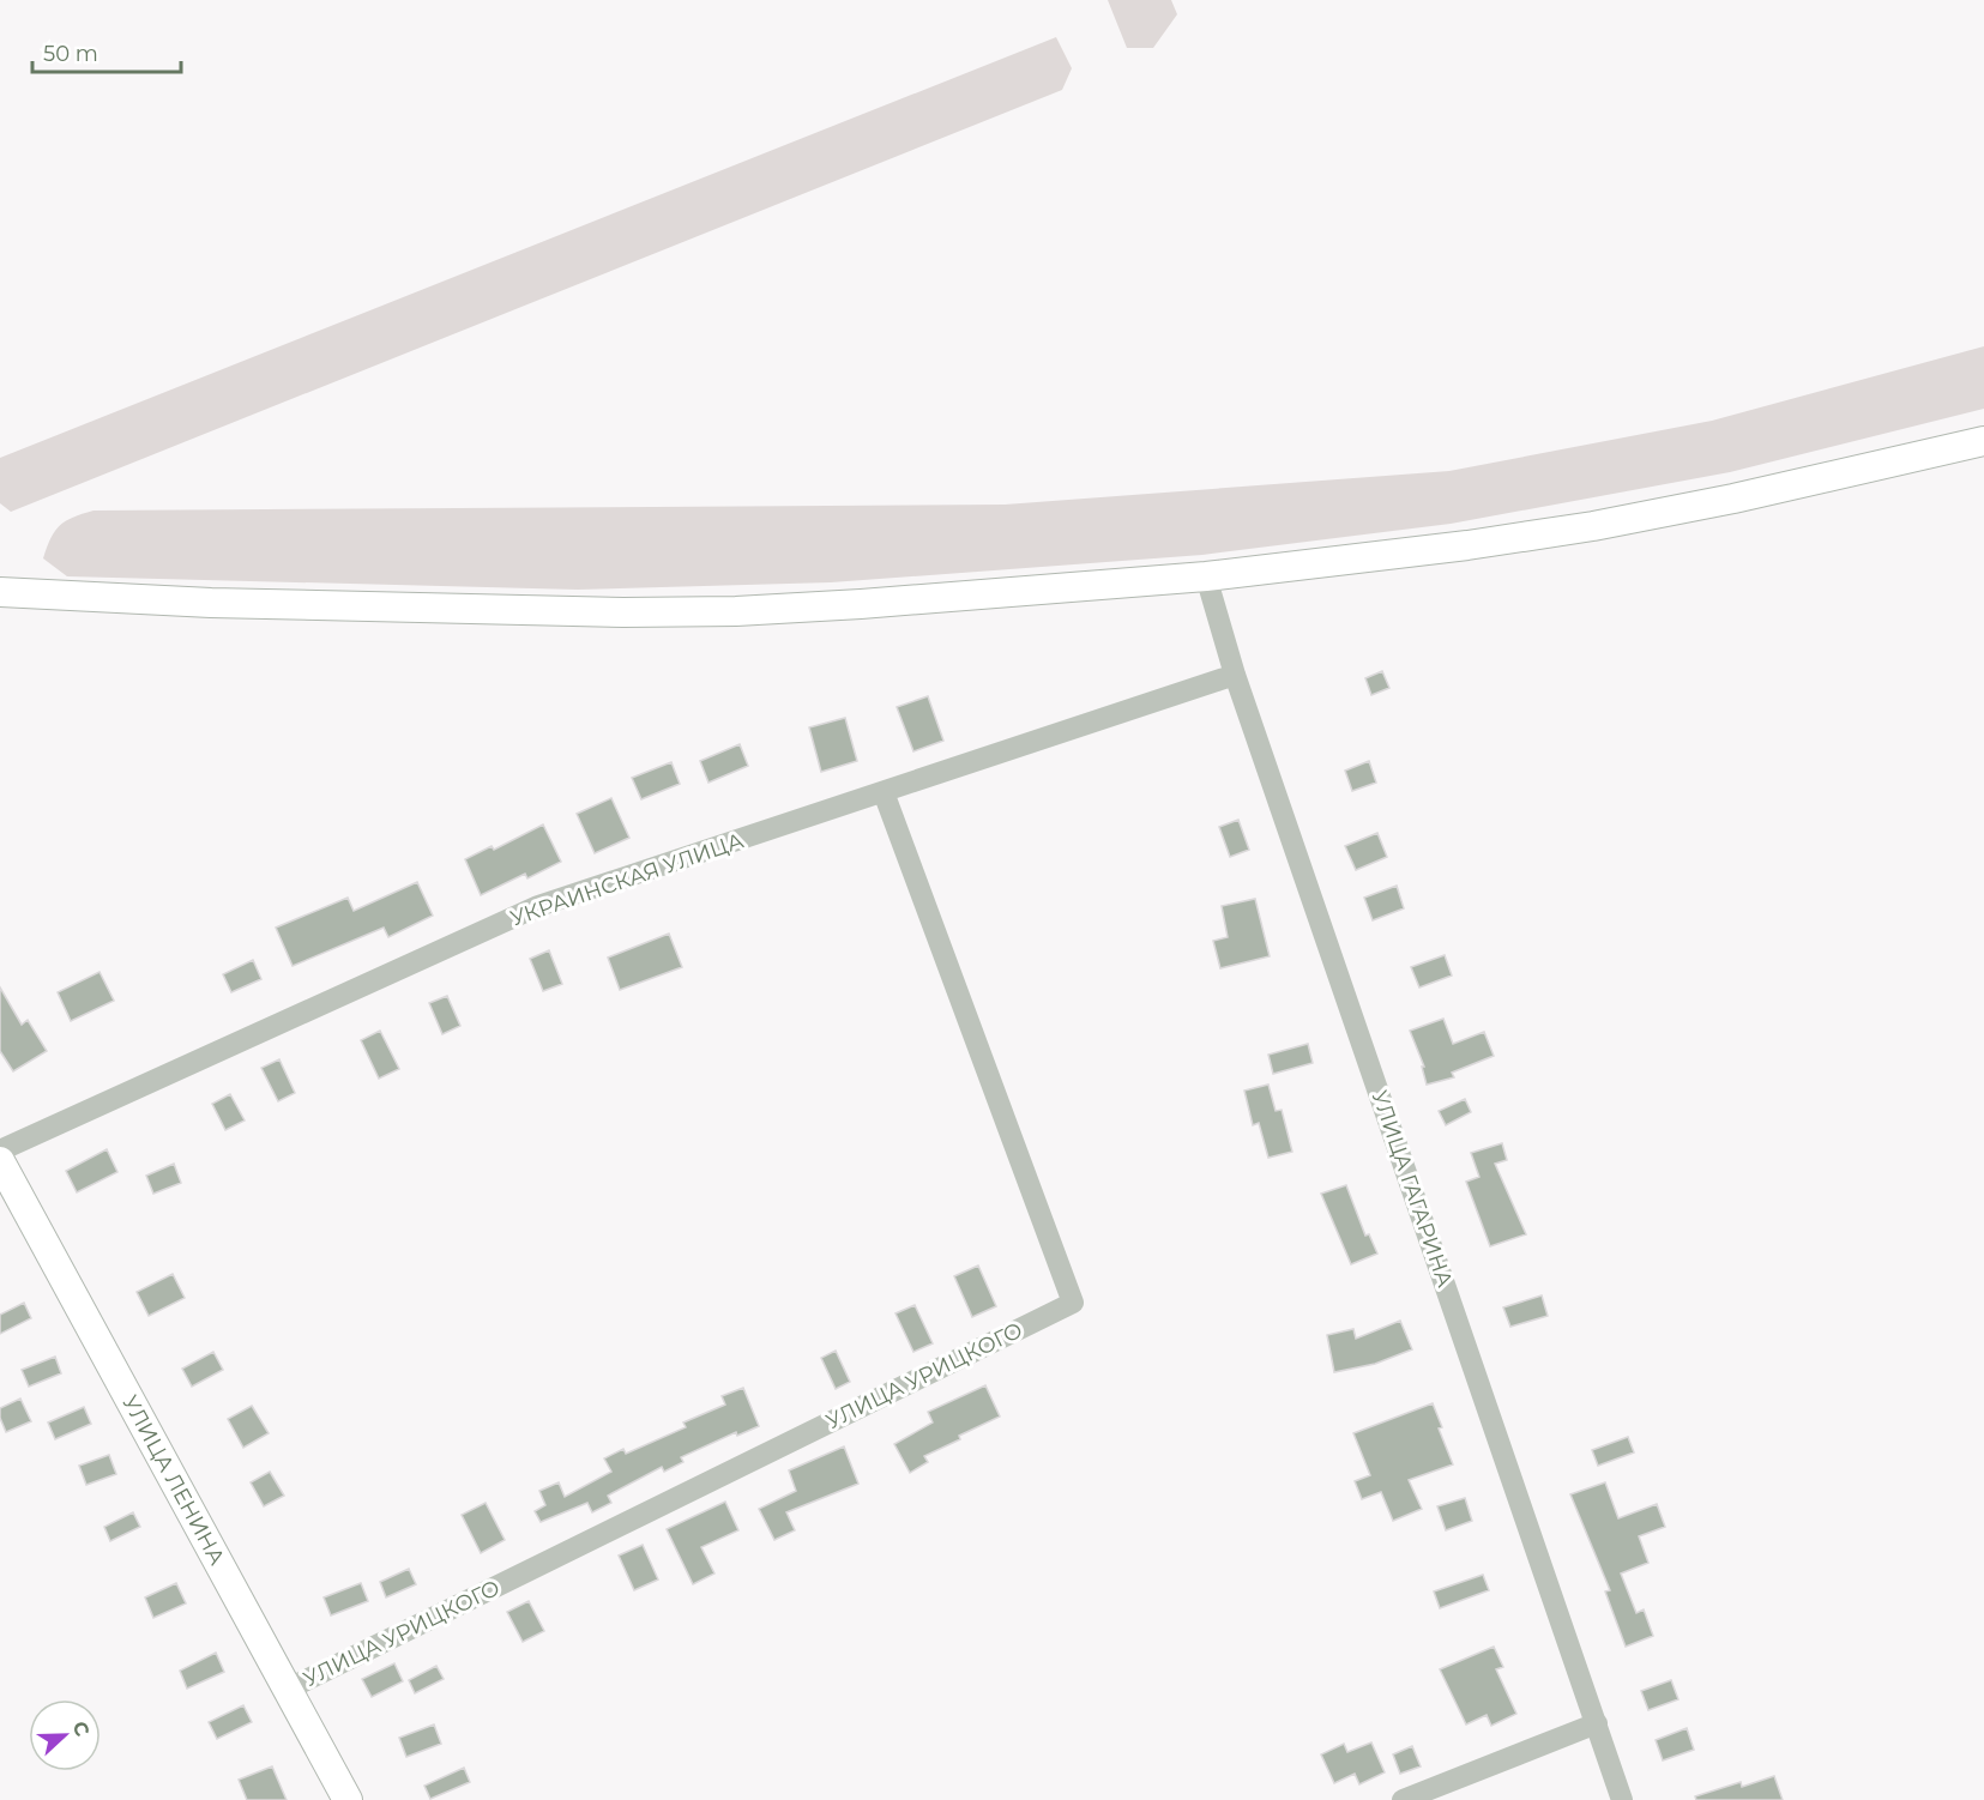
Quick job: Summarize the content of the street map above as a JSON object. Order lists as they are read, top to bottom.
{
  "streets": {
    "main road": ["УЛИЦА ЛЕНИНА"],
    "street": ["УКРАИНСКАЯ УЛИЦА", "УЛИЦА ГАГАРИНА", "УЛИЦА УРИЦКОГО"]
  },
  "crossings": [
    ["УКРАИНСКАЯ УЛИЦА", "УЛИЦА ГАГАРИНА"],
    ["УКРАИНСКАЯ УЛИЦА", "УЛИЦА УРИЦКОГО"],
    ["УЛИЦА УРИЦКОГО", "УЛИЦА ЛЕНИНА"]
  ],
  "scale_bar": "50 m",
  "north": "right"
}
